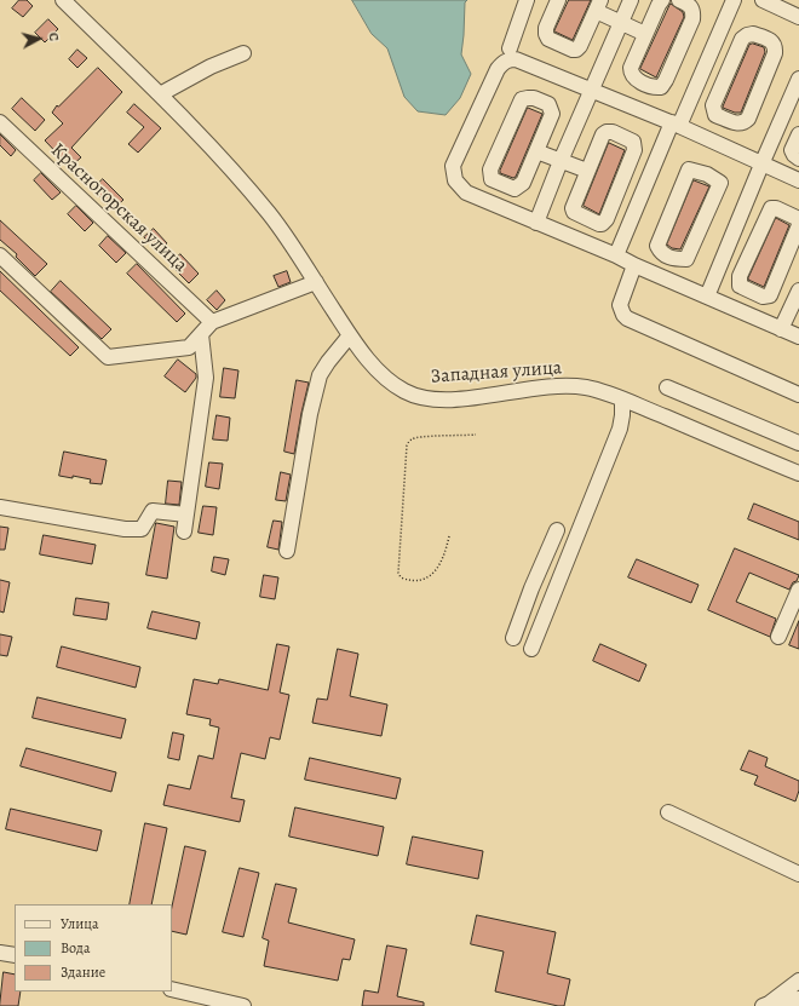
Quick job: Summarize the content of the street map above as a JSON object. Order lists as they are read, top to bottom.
{
  "streets": {
    "street": ["Красногорская улица", "Западная улица"]
  },
  "legend": ["Улица", "Вода", "Здание"],
  "north": "right"
}
